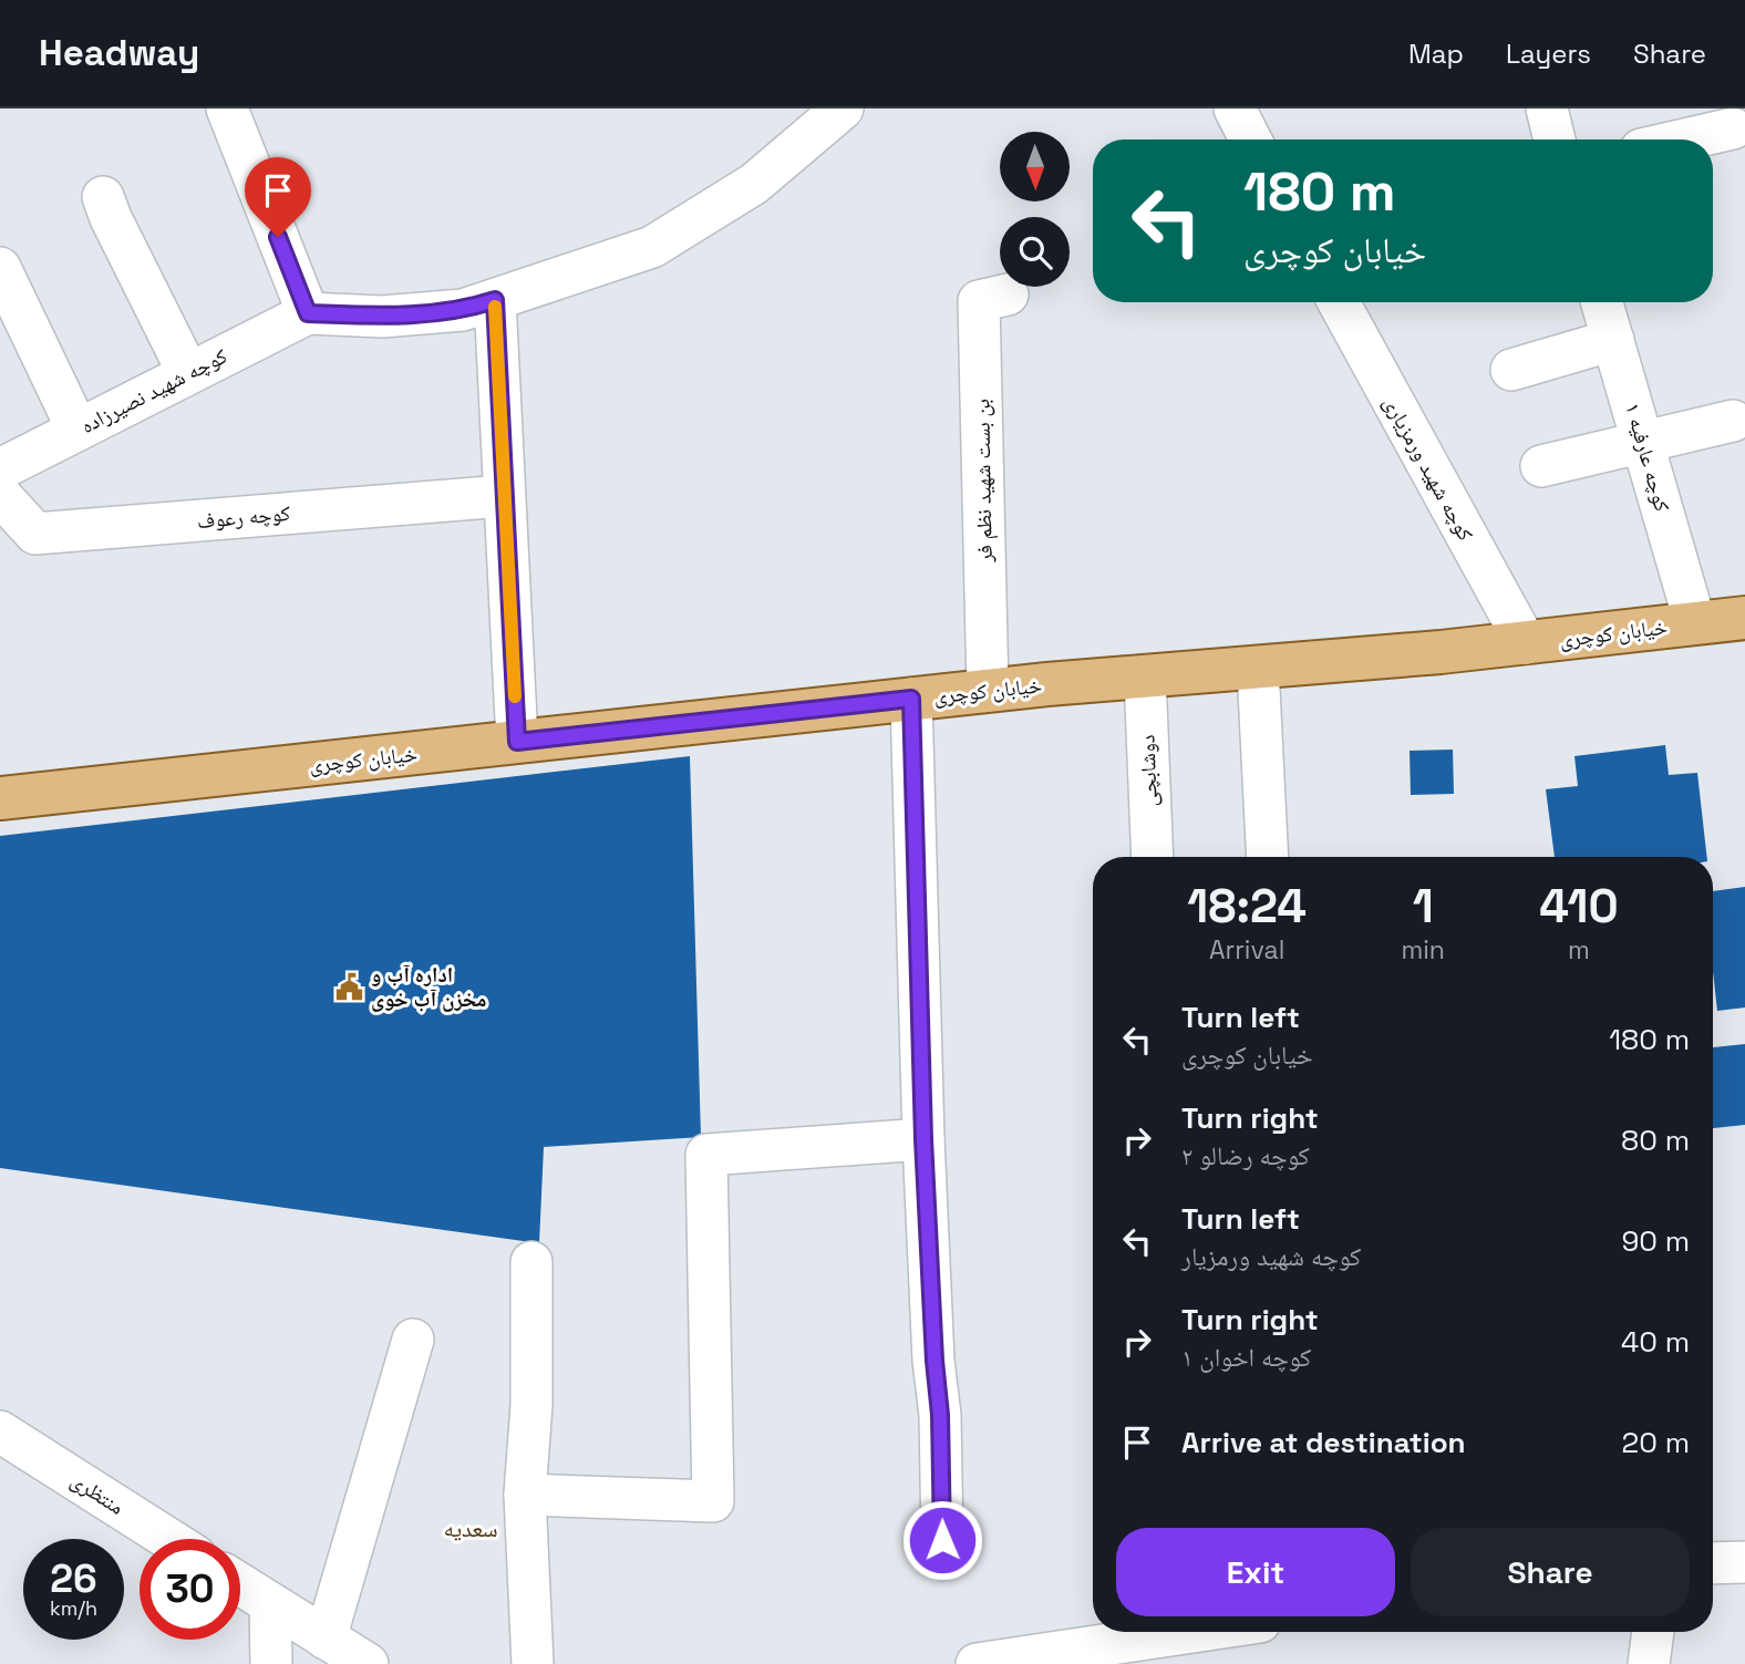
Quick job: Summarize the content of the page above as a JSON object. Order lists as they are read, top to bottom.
{
  "streets": {
    "main road": ["خیابان کوچری"],
    "street": [
      "کوچه شهید نصیرزاده",
      "کوچه عارفیه ۱",
      "کوچه شهید ورمزیاری",
      "بن بست شهید نظم فر",
      "کوچه رعوف",
      "دوشابچی",
      "منتظری"
    ]
  },
  "crossings": [
    ["کوچه عارفیه ۱", "خیابان کوچری"],
    ["کوچه شهید ورمزیاری", "خیابان کوچری"],
    ["بن بست شهید نظم فر", "خیابان کوچری"],
    ["خیابان کوچری", "دوشابچی"]
  ],
  "districts": ["سعدیه"],
  "places": {
    "public building": ["اداره آب و مخزن آب خوی"]
  },
  "north": "bottom",
  "page": {
    "header": "Headway",
    "nav": ["Map", "Layers", "Share"],
    "turn": ["180 m", "خیابان کوچری"],
    "eta": [
      "18:24",
      "Arrival",
      "1",
      "min",
      "410",
      "m"
    ],
    "list": [
      {
        "name": "Turn left",
        "note": "خیابان کوچری",
        "value": "180 m"
      },
      {
        "name": "Turn right",
        "note": "کوچه رضالو ۲",
        "value": "80 m"
      },
      {
        "name": "Turn left",
        "note": "کوچه شهید ورمزیار",
        "value": "90 m"
      },
      {
        "name": "Turn right",
        "note": "کوچه اخوان ۱",
        "value": "40 m"
      },
      {
        "name": "Arrive at destination",
        "value": "20 m"
      }
    ],
    "buttons": ["Exit", "Share"],
    "speed": "26 km/h",
    "limit": "30"
  }
}
